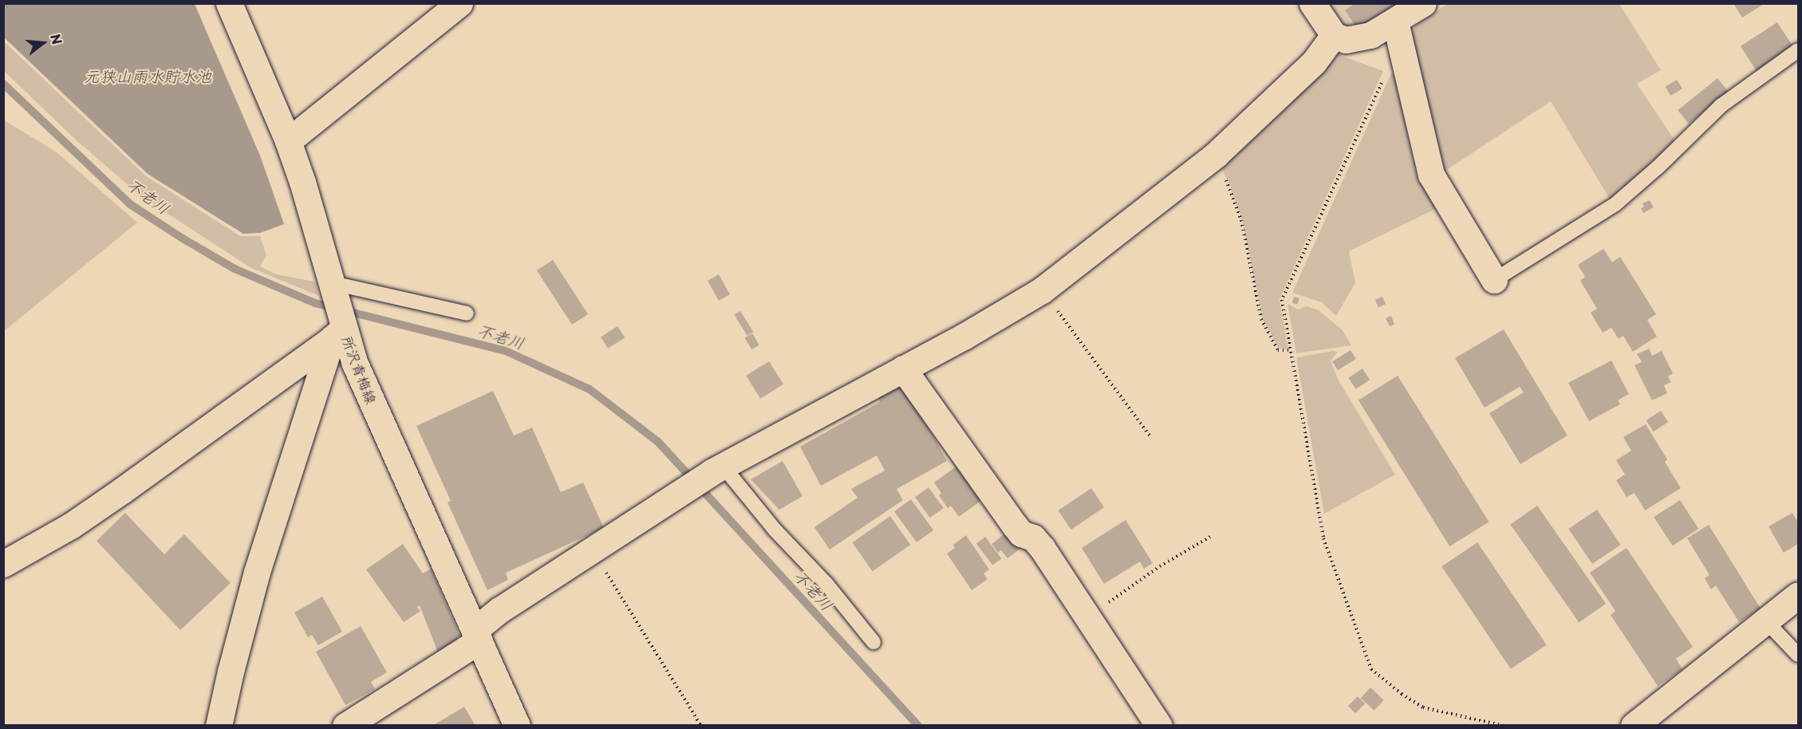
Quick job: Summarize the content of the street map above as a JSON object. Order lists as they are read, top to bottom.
{
  "streets": {
    "street": ["所沢青梅線"]
  },
  "water": ["元狭山雨水貯水池", "不老川"],
  "north": "right"
}
